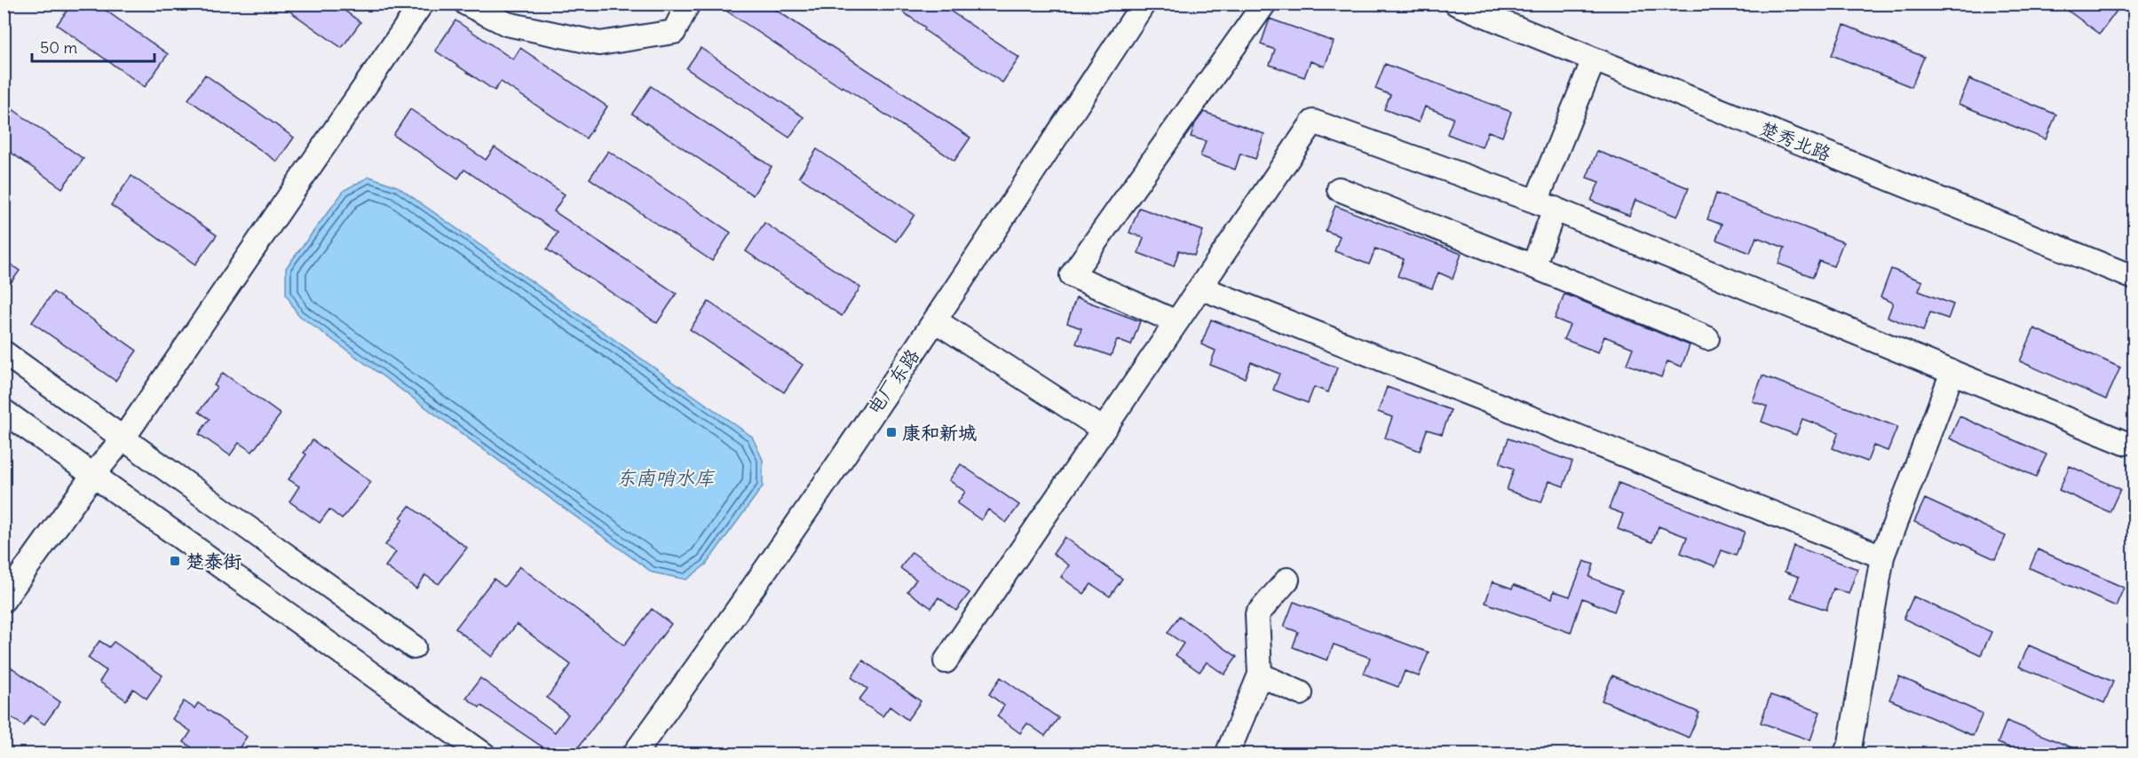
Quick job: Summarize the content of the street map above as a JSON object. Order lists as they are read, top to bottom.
{
  "streets": {
    "street": ["楚秀北路", "电厂东路"]
  },
  "water": ["东南哨水库"],
  "places": {
    "transit": ["康和新城", "楚泰街"]
  },
  "scale_bar": "50 m"
}
